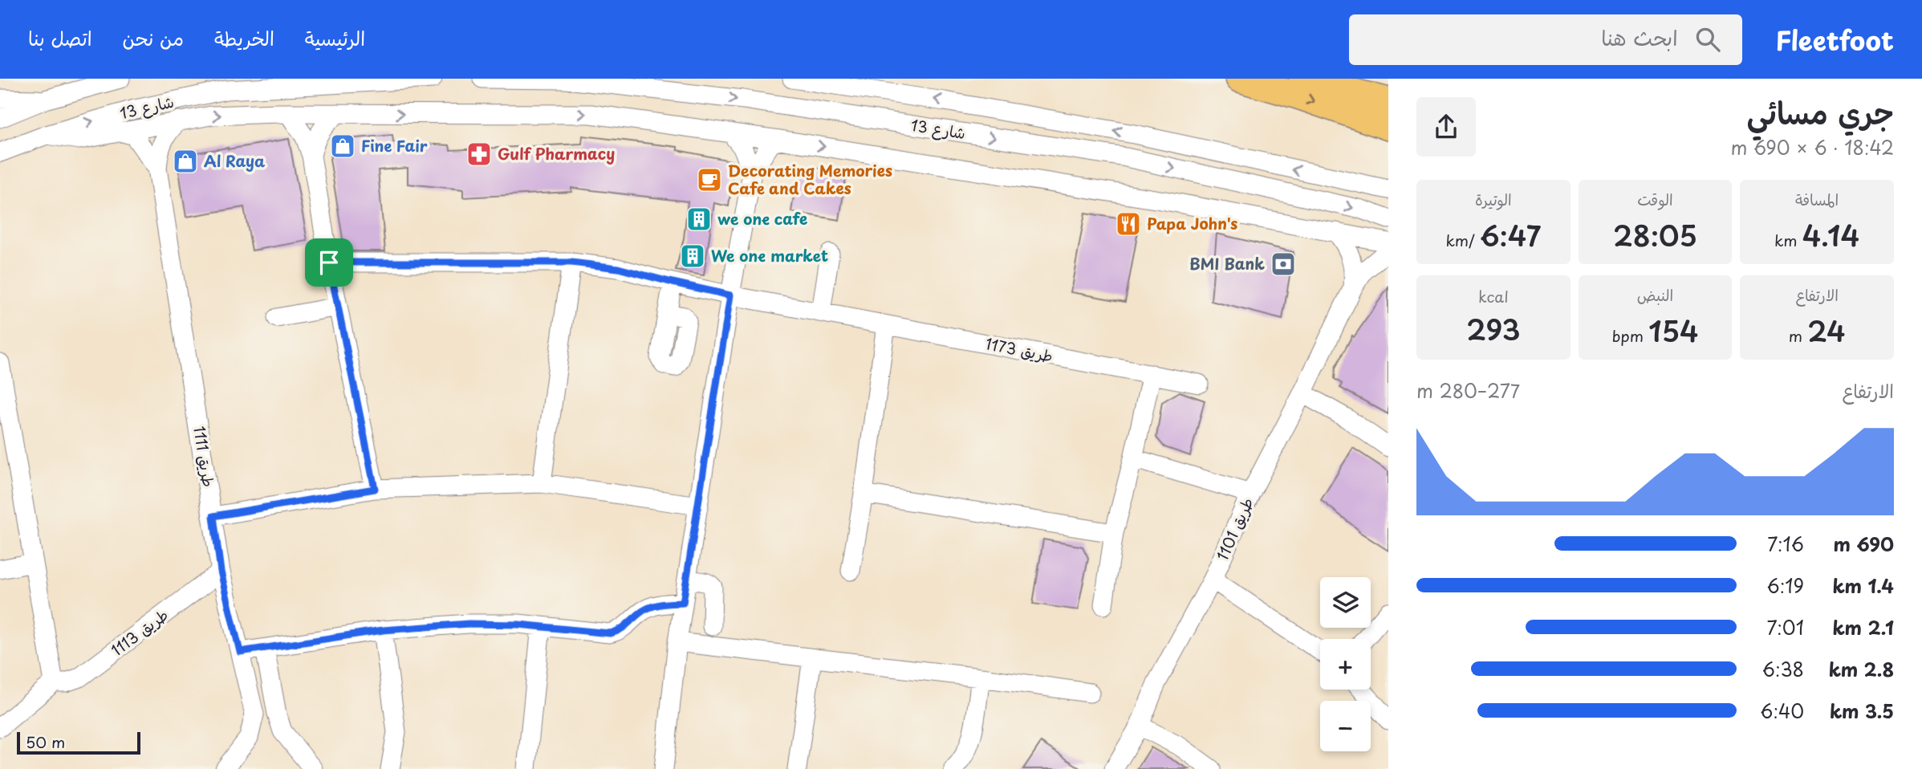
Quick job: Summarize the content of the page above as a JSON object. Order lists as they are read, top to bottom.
{
  "streets": {
    "street": [
      "شارع 13",
      "طريق 1173",
      "طريق 1111",
      "طريق 1101",
      "طريق 1113"
    ]
  },
  "crossings": [
    ["طريق 1111", "طريق 1113"]
  ],
  "places": {
    "shop": ["Fine Fair", "Al Raya"],
    "pharmacy": ["Gulf Pharmacy"],
    "cafe": ["Decorating Memories Cafe and Cakes"],
    "building": ["we one cafe", "We one market"],
    "restaurant": ["Papa John's"],
    "bank": ["BMI Bank"]
  },
  "scale_bar": "50 m",
  "page": {
    "header": "Fleetfoot",
    "search": "ابحث هنا",
    "nav": [
      "الرئيسية",
      "الخريطة",
      "من نحن",
      "اتصل بنا"
    ],
    "heading": ["جري مسائي", "18:42 · 6 × 690 m"],
    "stats": [
      ["المسافة", "4.14 km"],
      ["الوقت", "28:05"],
      ["الوتيرة", "6:47 /km"],
      ["الارتفاع", "24 m"],
      ["النبض", "154 bpm"],
      ["kcal", "293"]
    ],
    "chart": ["الارتفاع", "277–280 m"],
    "list": [
      {
        "name": "690 m",
        "note": "7:16"
      },
      {
        "name": "1.4 km",
        "note": "6:19"
      },
      {
        "name": "2.1 km",
        "note": "7:01"
      },
      {
        "name": "2.8 km",
        "note": "6:38"
      },
      {
        "name": "3.5 km",
        "note": "6:40"
      }
    ],
    "map_buttons": ["+", "−"],
    "scale": "50 m"
  }
}
